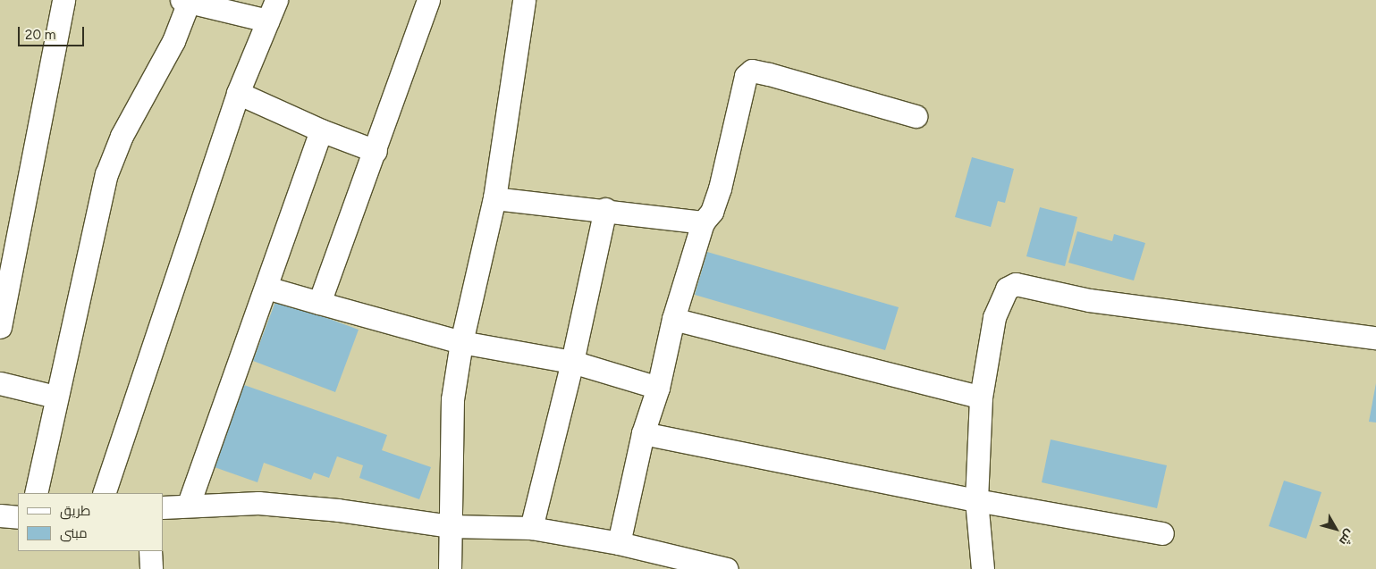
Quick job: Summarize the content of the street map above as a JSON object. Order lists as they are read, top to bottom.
{
  "legend": ["طريق", "مبنى"],
  "scale_bar": "20 m",
  "north": "bottom right"
}
